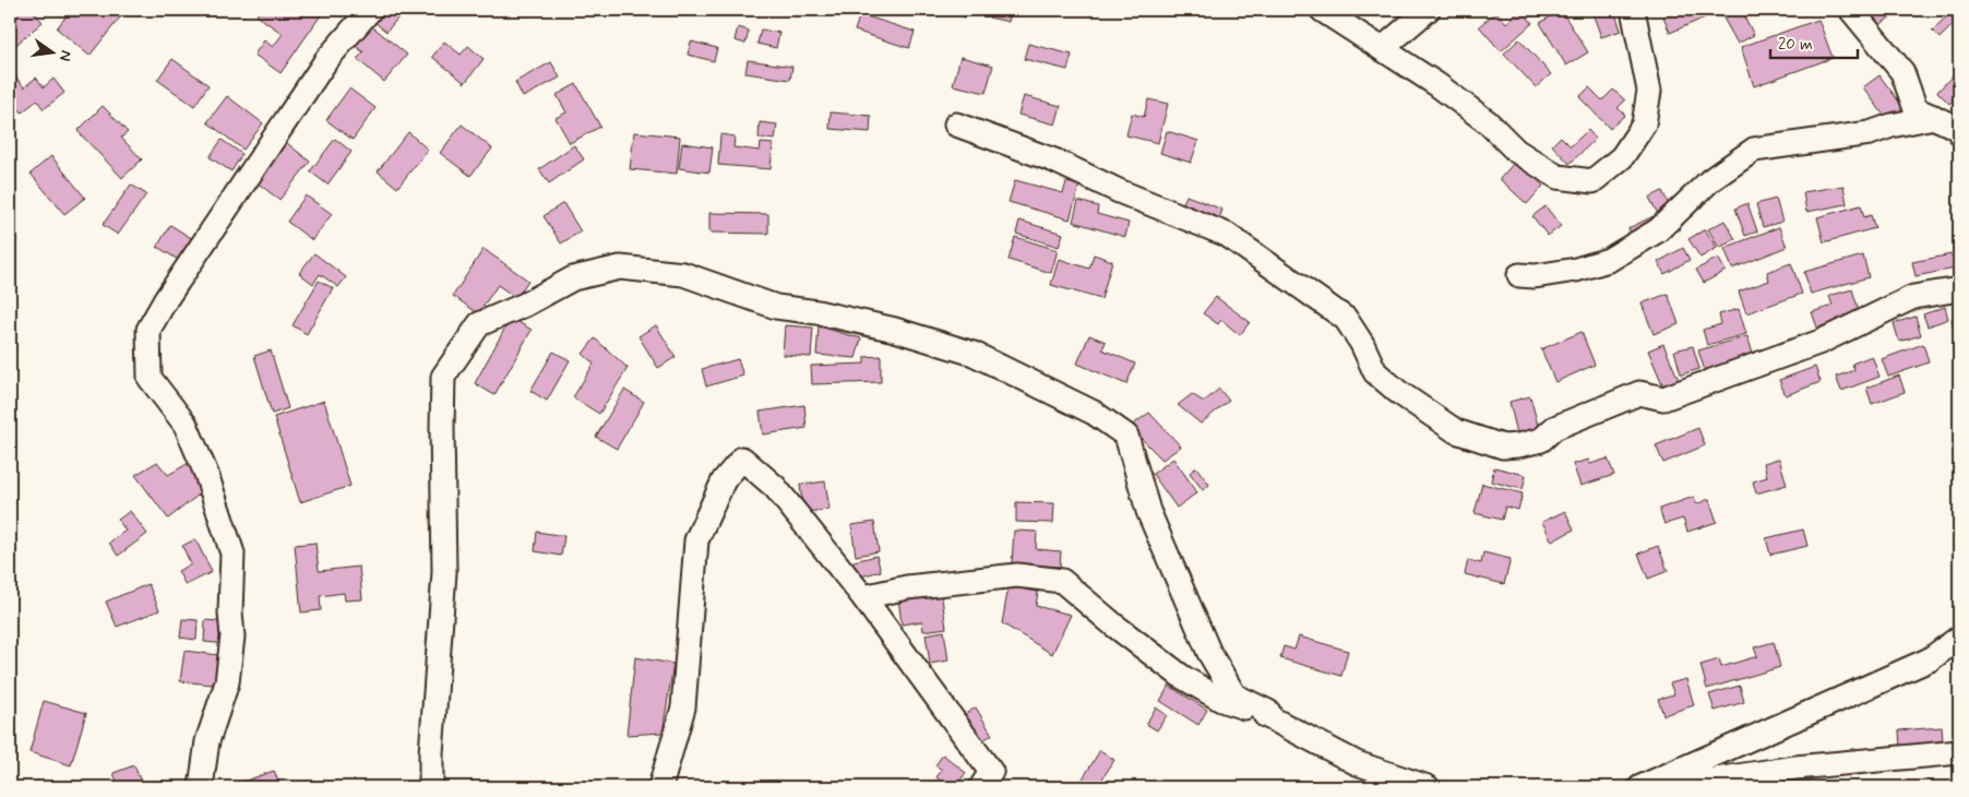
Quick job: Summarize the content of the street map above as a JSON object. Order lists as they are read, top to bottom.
{
  "scale_bar": "20 m",
  "north": "right"
}
